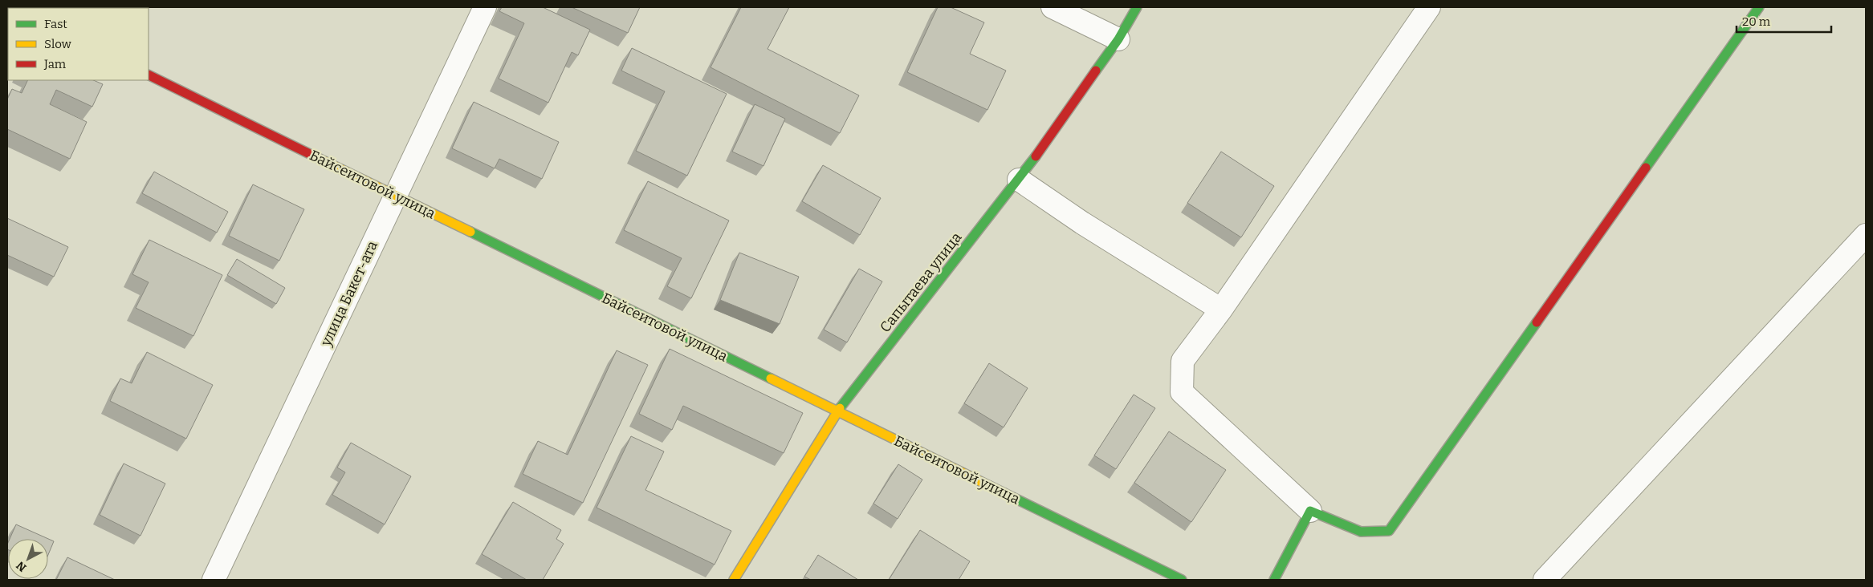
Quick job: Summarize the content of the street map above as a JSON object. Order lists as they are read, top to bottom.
{
  "streets": {
    "street": ["Байсеитовой улица", "Сапытаева улица", "улица Бакет-ата"]
  },
  "crossings": [
    ["Байсеитовой улица", "Сапытаева улица"],
    ["Байсеитовой улица", "улица Бакет-ата"]
  ],
  "legend": ["Fast", "Slow", "Jam"],
  "scale_bar": "20 m",
  "north": "bottom left"
}
